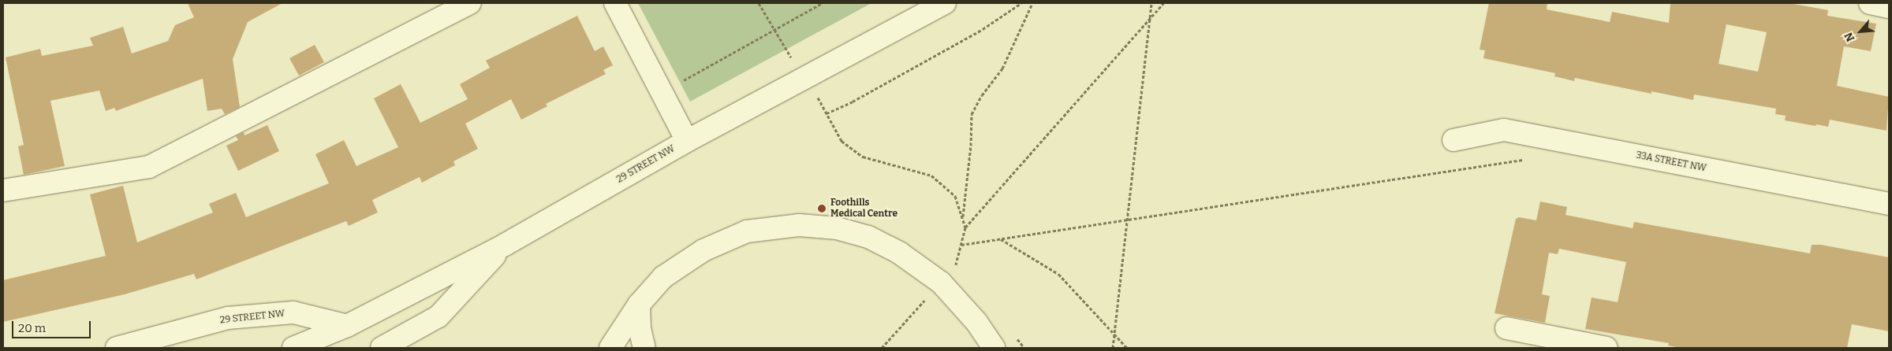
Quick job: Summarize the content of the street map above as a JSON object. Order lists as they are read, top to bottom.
{
  "streets": {
    "street": ["33A STREET NW", "29 STREET NW"]
  },
  "places": ["Foothills Medical Centre"],
  "scale_bar": "20 m",
  "north": "bottom left"
}
